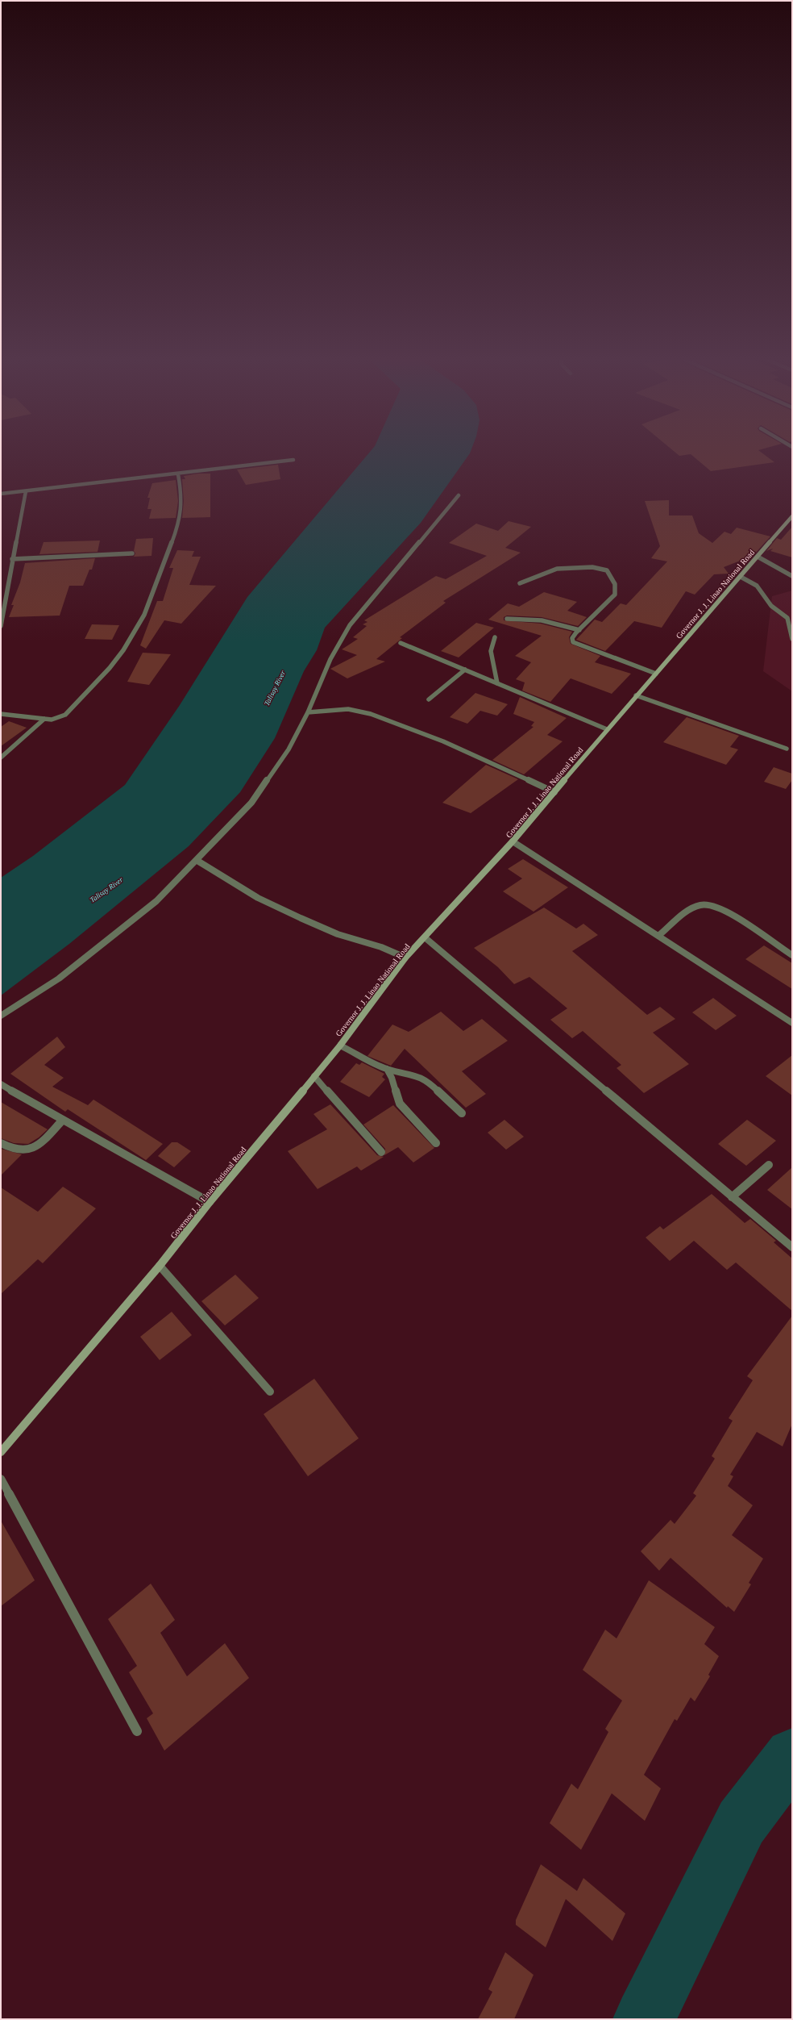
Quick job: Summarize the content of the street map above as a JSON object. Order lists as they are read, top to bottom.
{
  "streets": {
    "main road": ["Governor J. J. Linao National Road"]
  },
  "water": ["Talisay River"]
}
